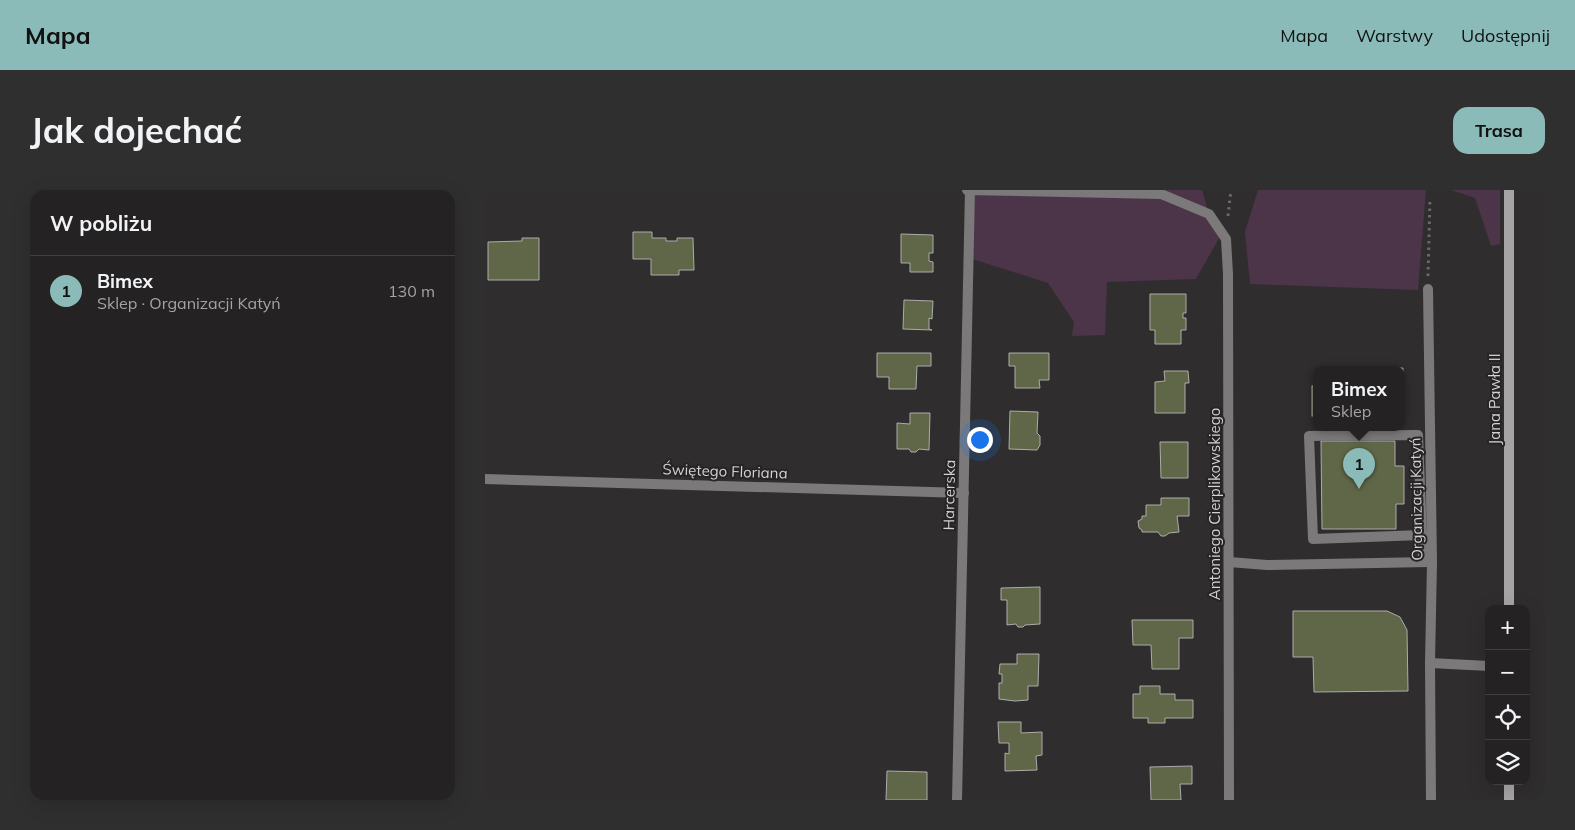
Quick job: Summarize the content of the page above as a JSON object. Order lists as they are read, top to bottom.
{
  "streets": {
    "main road": ["Jana Pawła II"],
    "street": [
      "Świętego Floriana",
      "Harcerska",
      "Organizacji Katyń",
      "Antoniego Cierplikowskiego"
    ]
  },
  "crossings": [
    ["Świętego Floriana", "Harcerska"],
    ["Harcerska", "Antoniego Cierplikowskiego"]
  ],
  "page": {
    "header": "Mapa",
    "nav": ["Mapa", "Warstwy", "Udostępnij"],
    "buttons": "Trasa",
    "title": "Jak dojechać",
    "heading": "W pobliżu",
    "list": [
      {
        "mark": "1",
        "name": "Bimex",
        "note": "Sklep · Organizacji Katyń",
        "value": "130 m"
      }
    ],
    "popup": ["Bimex", "Sklep"],
    "pins": "1",
    "map_buttons": ["+", "−"]
  }
}
